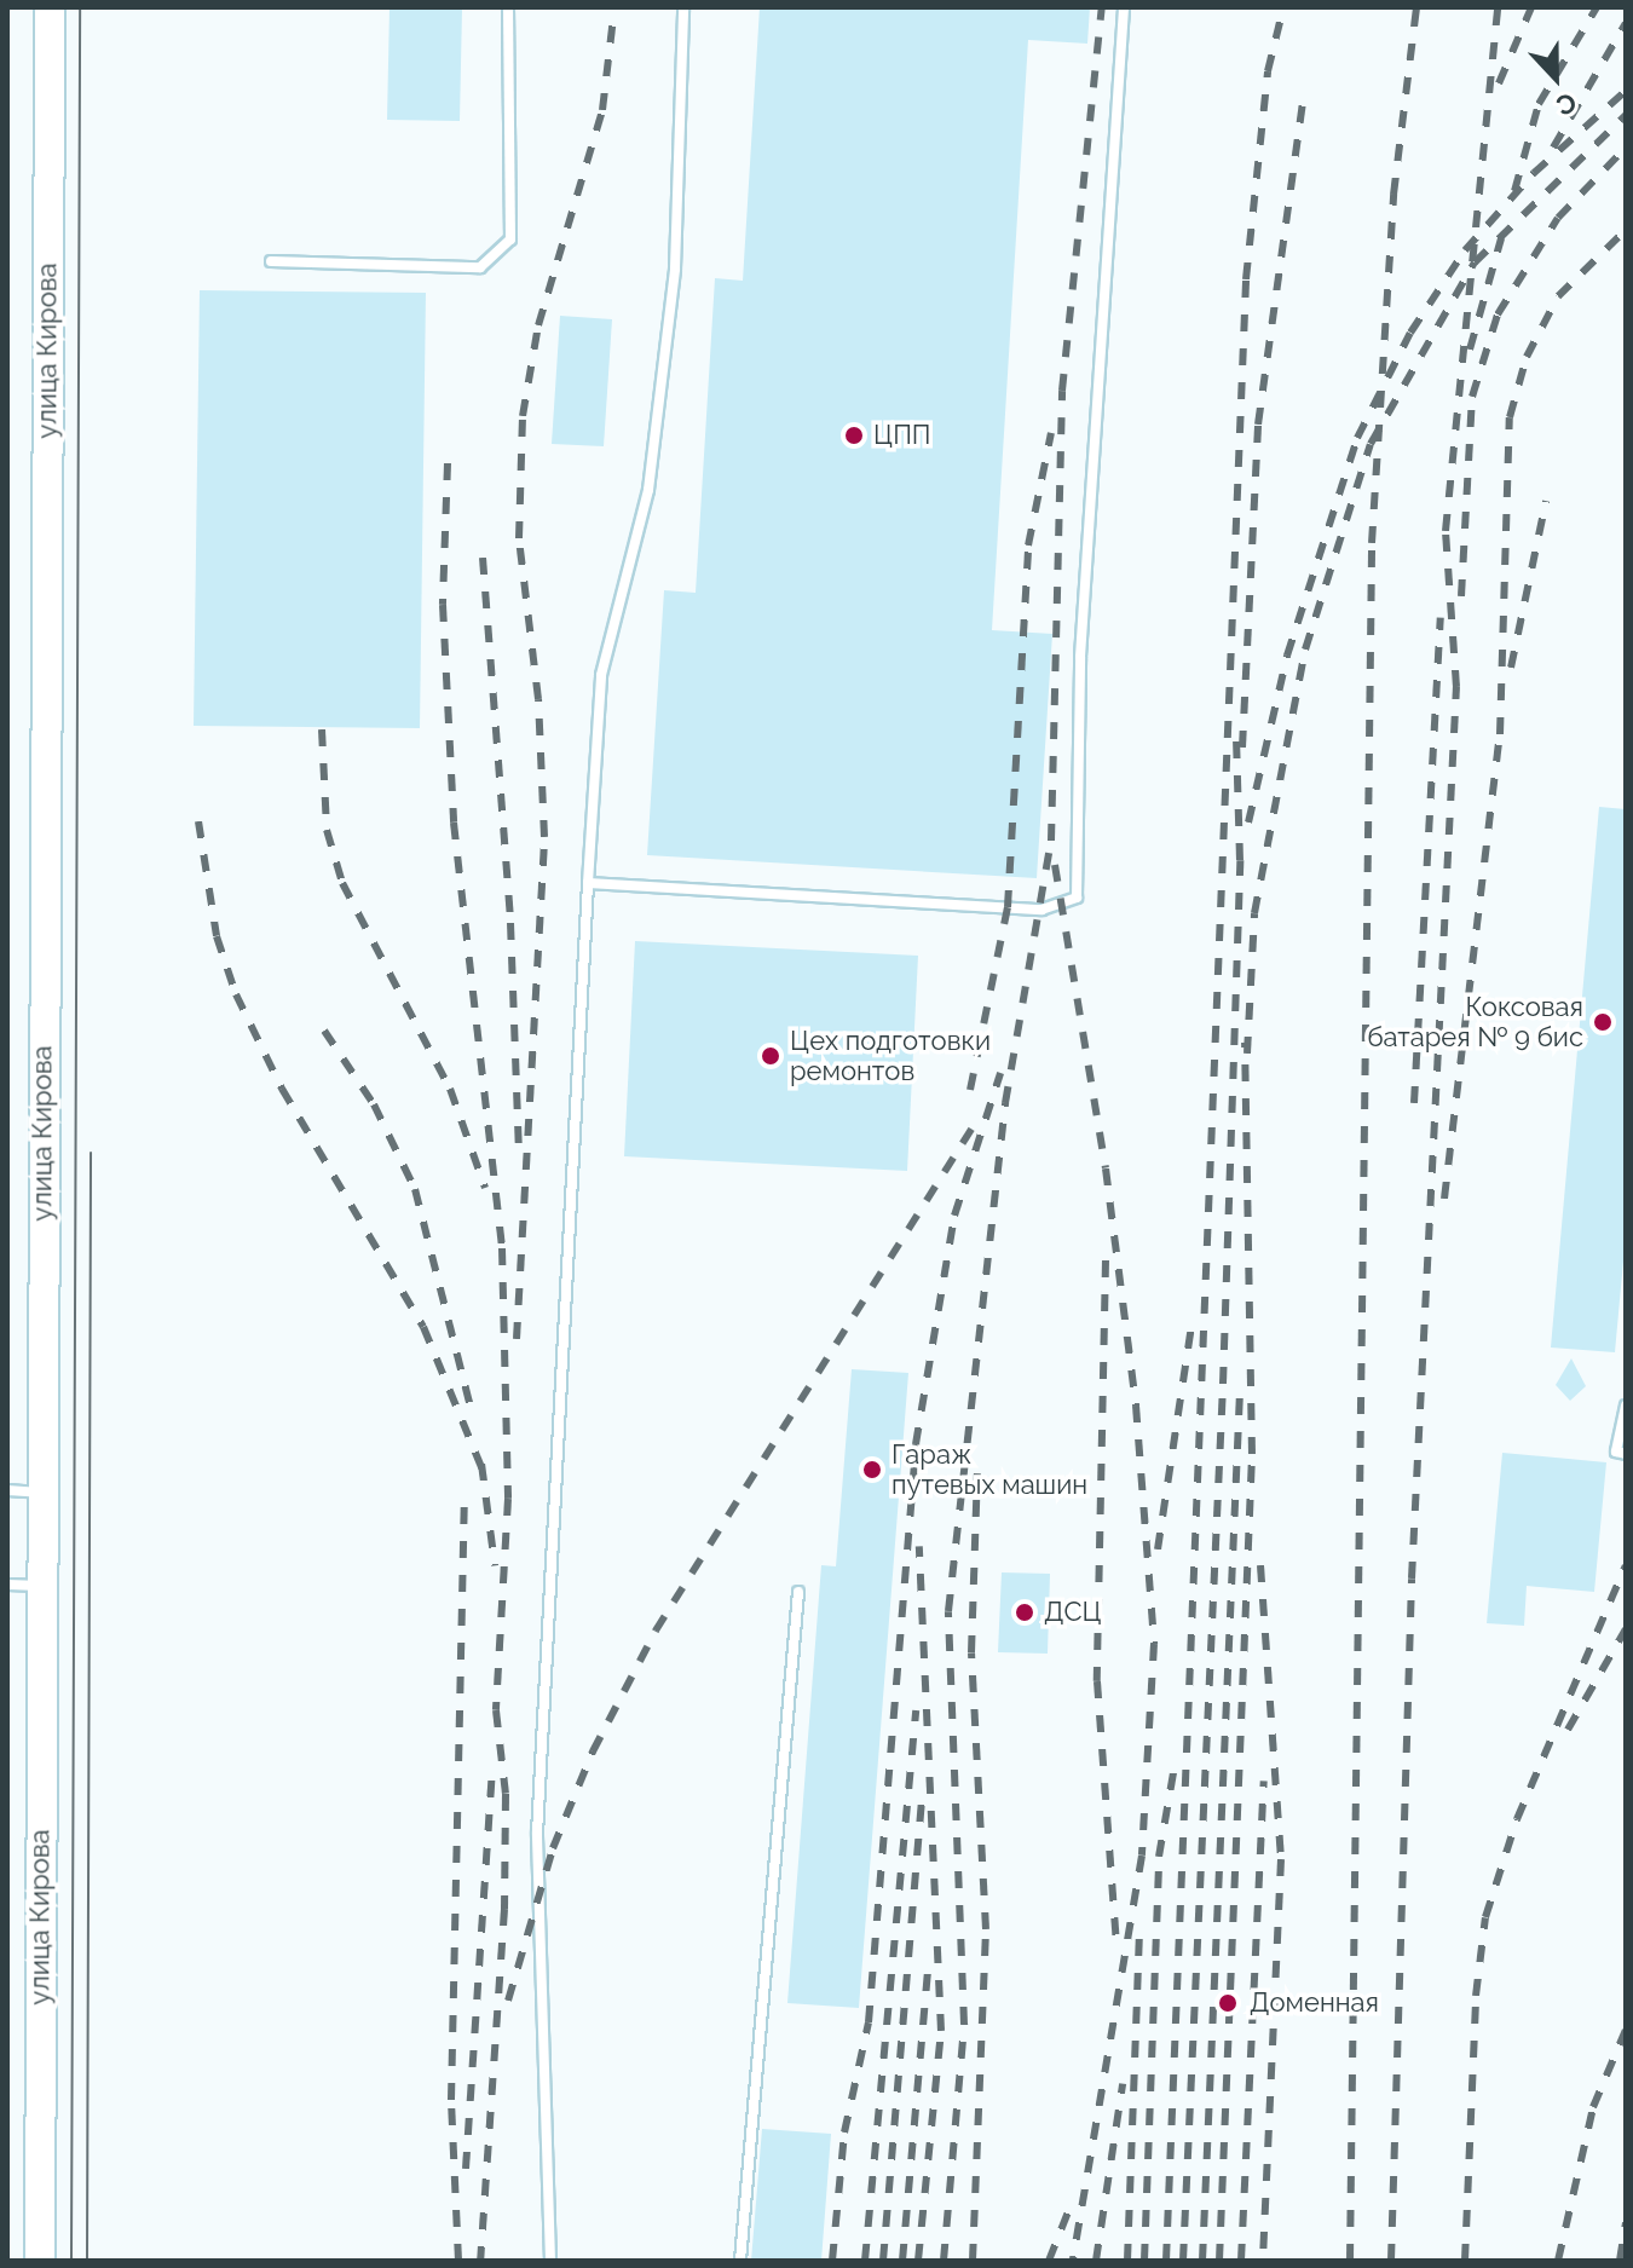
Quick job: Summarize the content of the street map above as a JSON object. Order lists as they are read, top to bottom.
{
  "streets": {
    "main road": ["улица Кирова"]
  },
  "places": [
    "ЦПП",
    "Коксовая батарея № 9 бис",
    "Цех подготовки ремонтов",
    "Гараж путевых машин",
    "ДСЦ",
    "Доменная"
  ],
  "north": "bottom"
}
